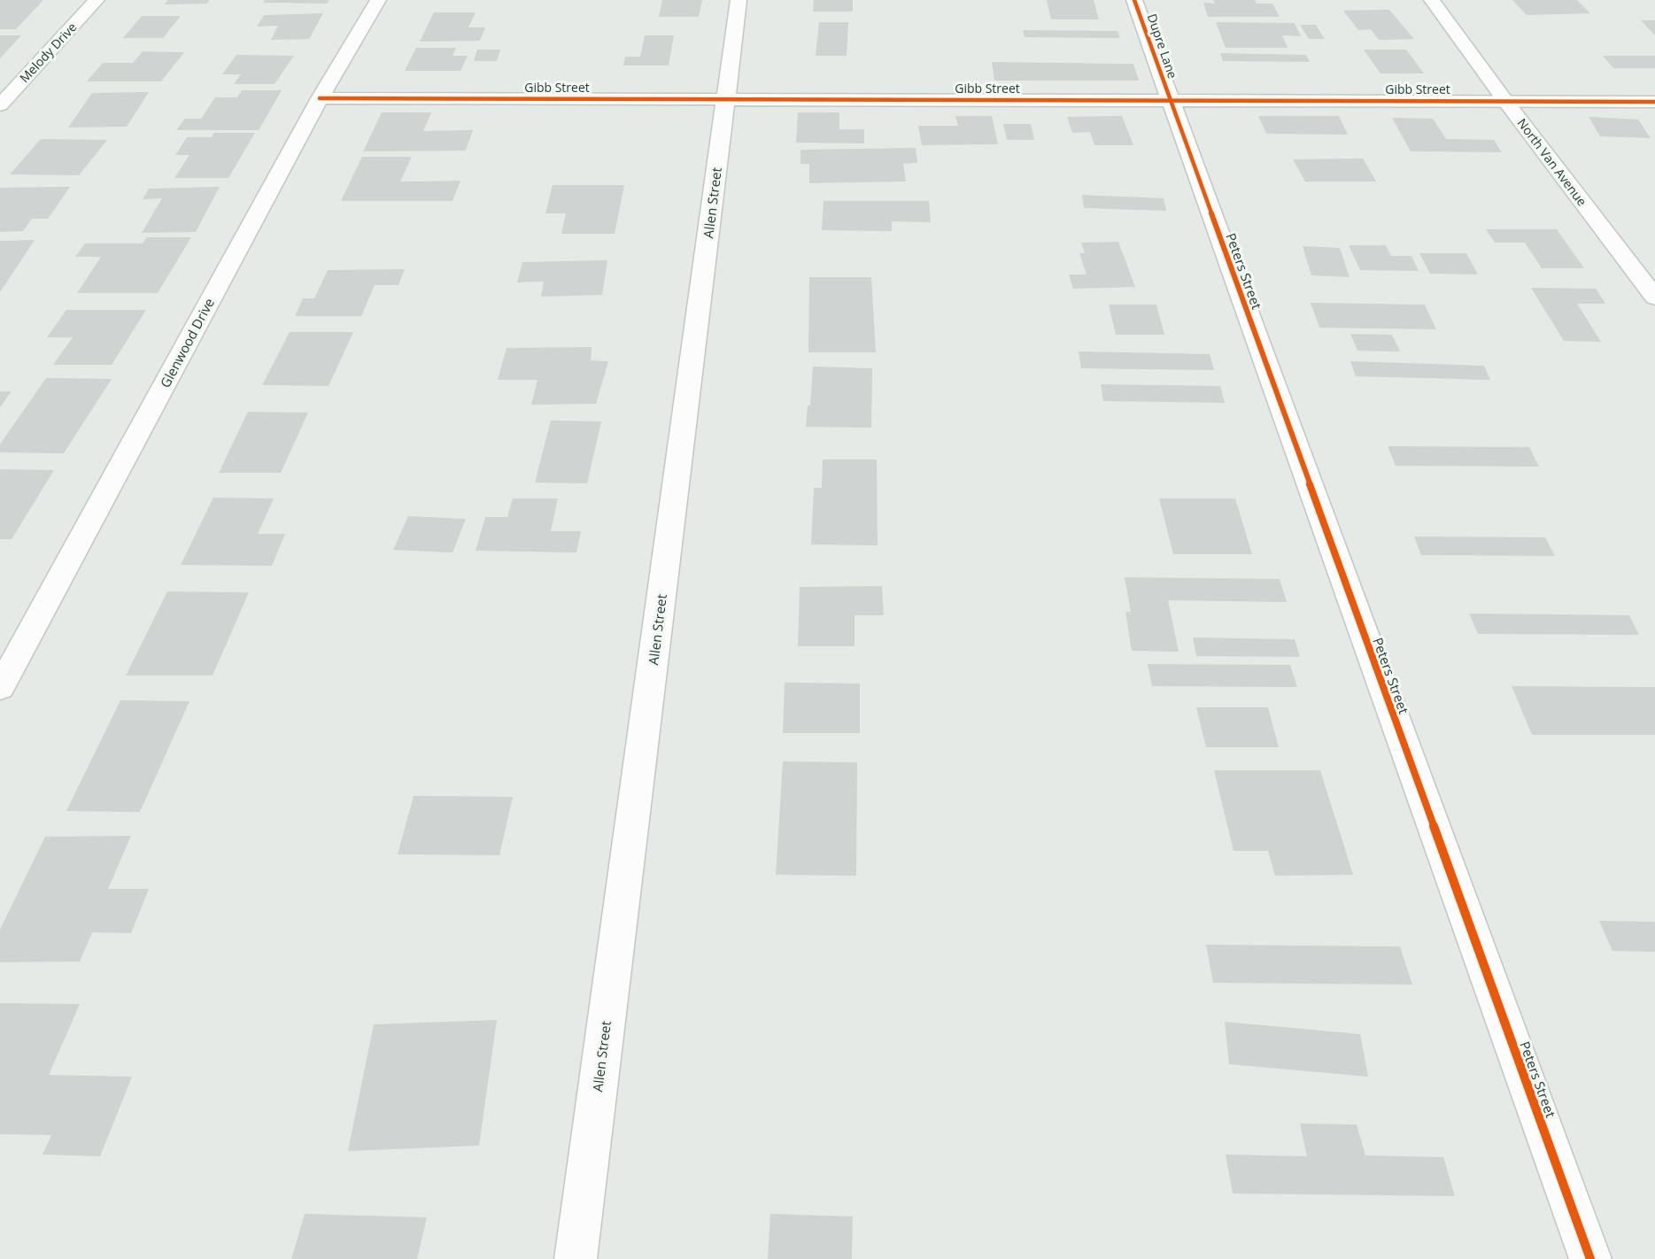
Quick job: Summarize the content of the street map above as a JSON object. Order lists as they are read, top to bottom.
{
  "streets": {
    "street": [
      "Dupre Lane",
      "Melody Drive",
      "Gibb Street",
      "North Van Avenue",
      "Allen Street",
      "Peters Street",
      "Glenwood Drive"
    ]
  },
  "crossings": [
    ["Dupre Lane", "Gibb Street"],
    ["Dupre Lane", "Peters Street"],
    ["Gibb Street", "North Van Avenue"],
    ["Gibb Street", "Allen Street"],
    ["Gibb Street", "Peters Street"],
    ["Gibb Street", "Glenwood Drive"]
  ]
}
